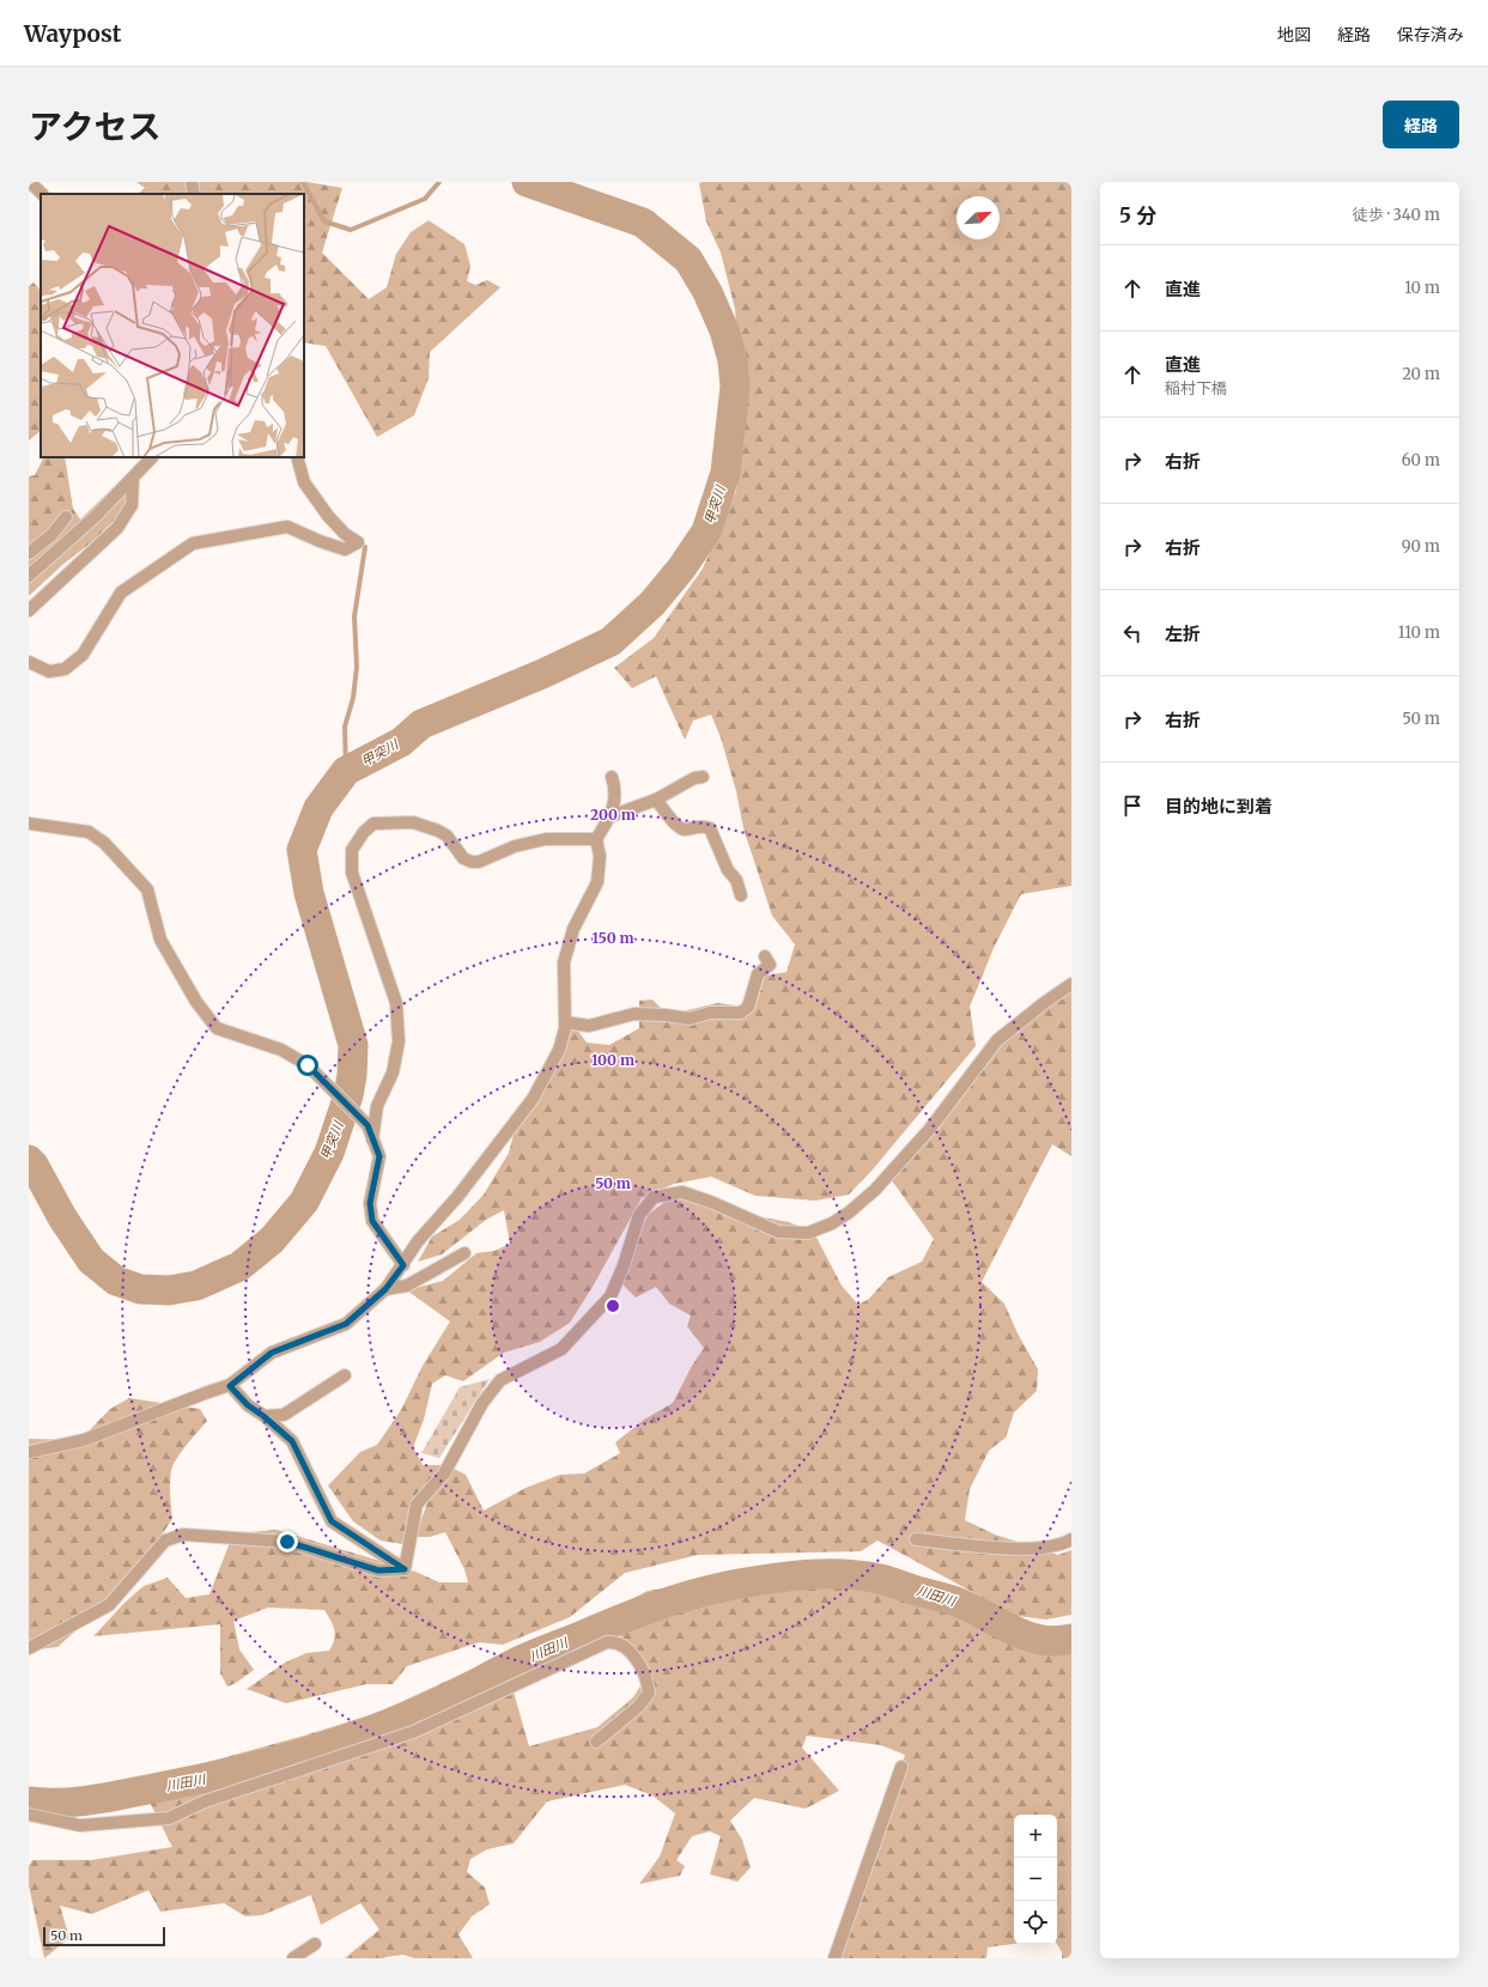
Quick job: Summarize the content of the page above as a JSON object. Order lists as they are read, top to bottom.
{
  "water": ["甲突川", "川田川"],
  "scale_bar": "50 m",
  "north": "top right",
  "page": {
    "header": "Waypost",
    "nav": ["地図", "経路", "保存済み"],
    "title": "アクセス",
    "buttons": "経路",
    "heading": ["5 分", "徒歩 · 340 m"],
    "list": [
      ["直進", "10 m"],
      ["直進", "稲村下橋", "20 m"],
      ["右折", "60 m"],
      ["右折", "90 m"],
      ["左折", "110 m"],
      ["右折", "50 m"],
      "目的地に到着"
    ],
    "map_buttons": ["+", "−"],
    "scale": "50 m"
  },
  "rings": [
    "200 m",
    "150 m",
    "100 m",
    "50 m"
  ]
}
